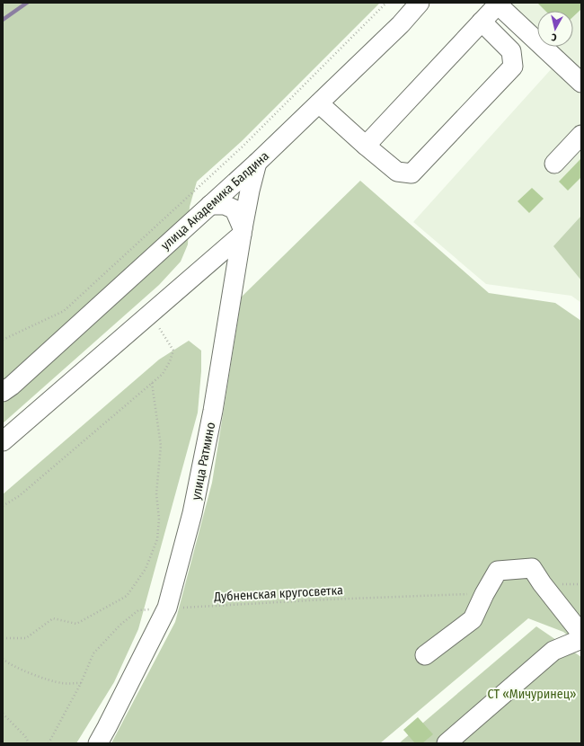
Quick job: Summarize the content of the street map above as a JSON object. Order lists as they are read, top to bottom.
{
  "streets": {
    "street": ["улица Академика Балдина", "улица Ратмино"],
    "path": ["Дубненская кругосветка"]
  },
  "crossings": [
    ["улица Академика Балдина", "улица Ратмино"],
    ["улица Ратмино", "Дубненская кругосветка"]
  ],
  "parks": ["СТ «Мичуринец»"],
  "north": "bottom"
}
